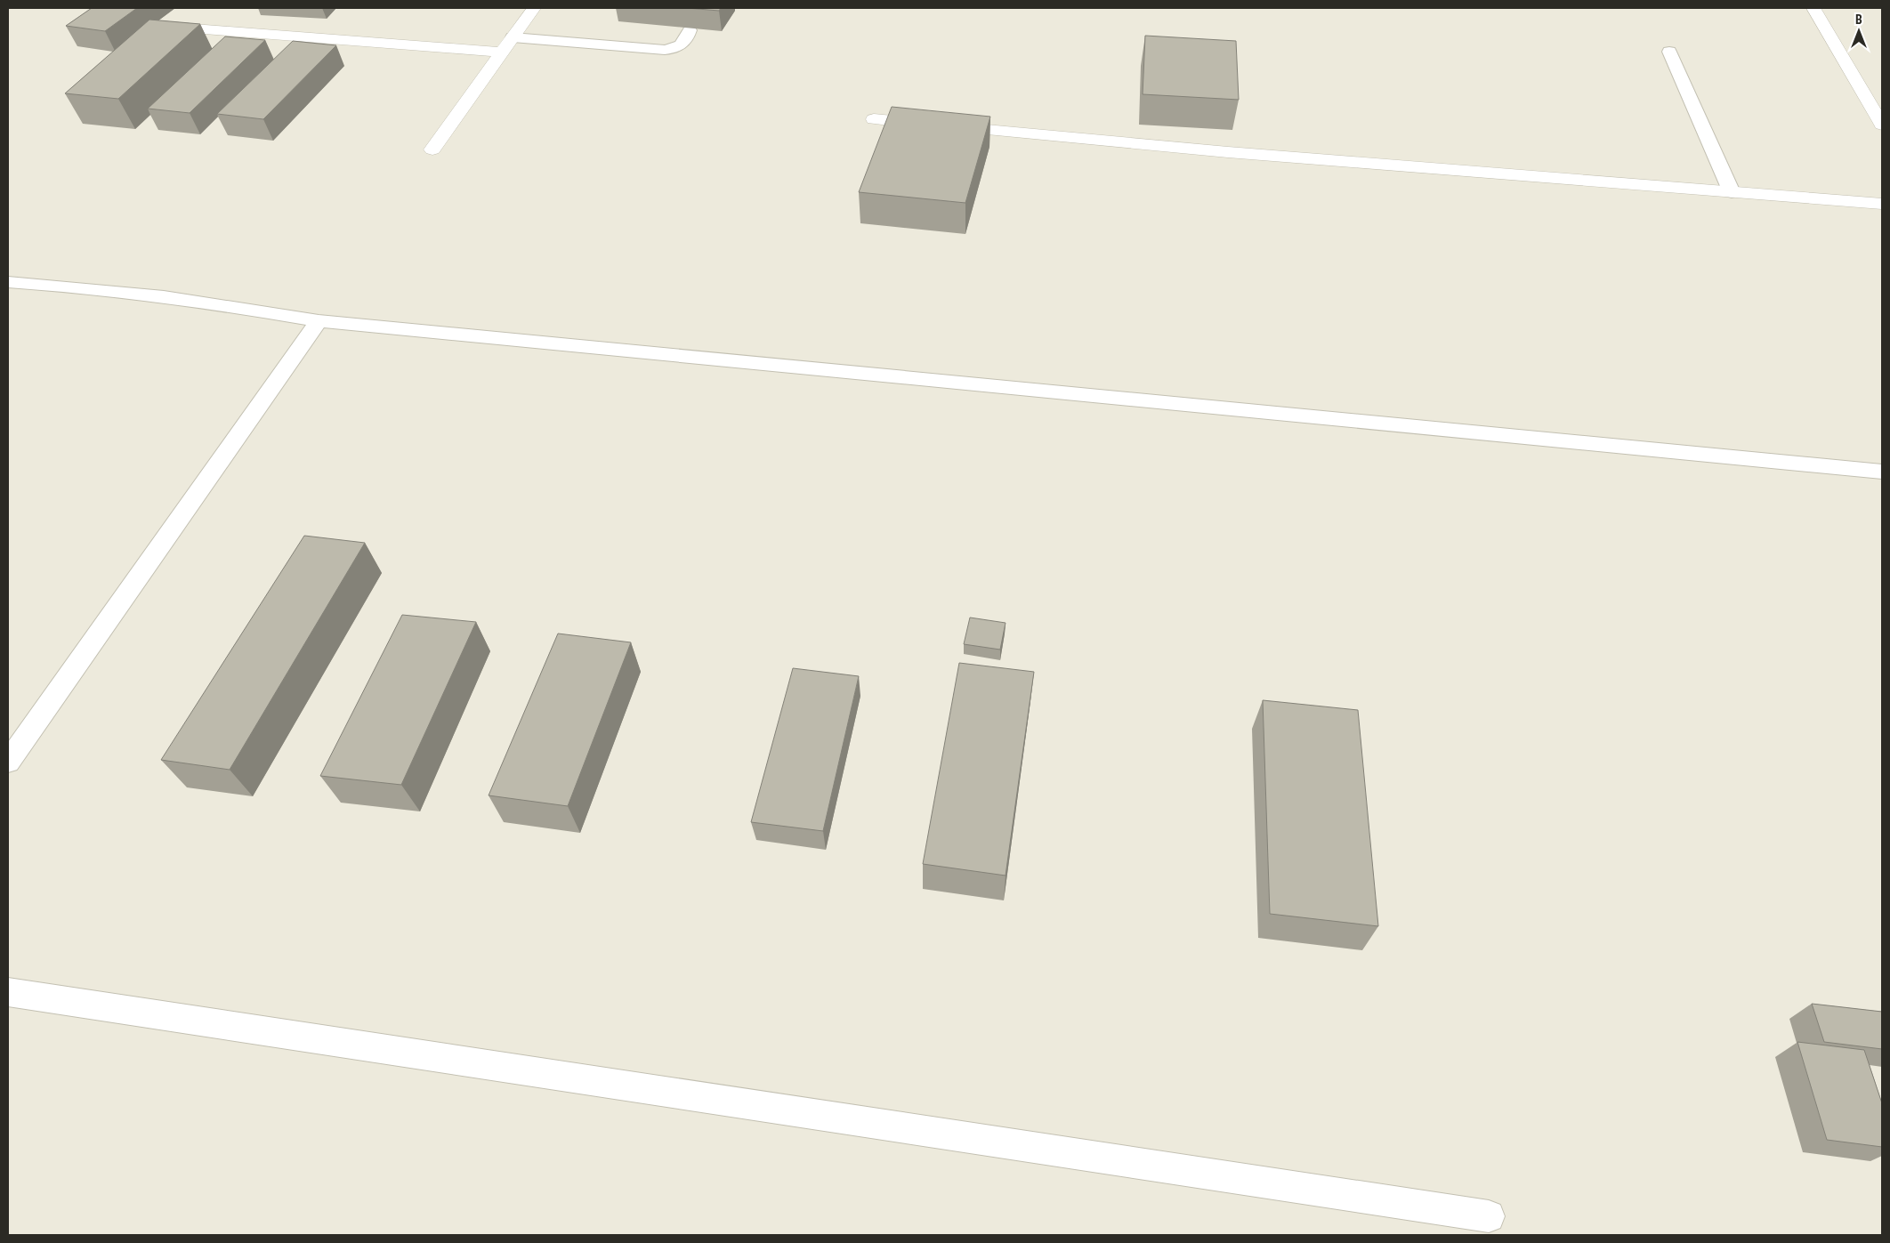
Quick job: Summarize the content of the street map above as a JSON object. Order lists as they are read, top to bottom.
{
  "north": "top"
}
